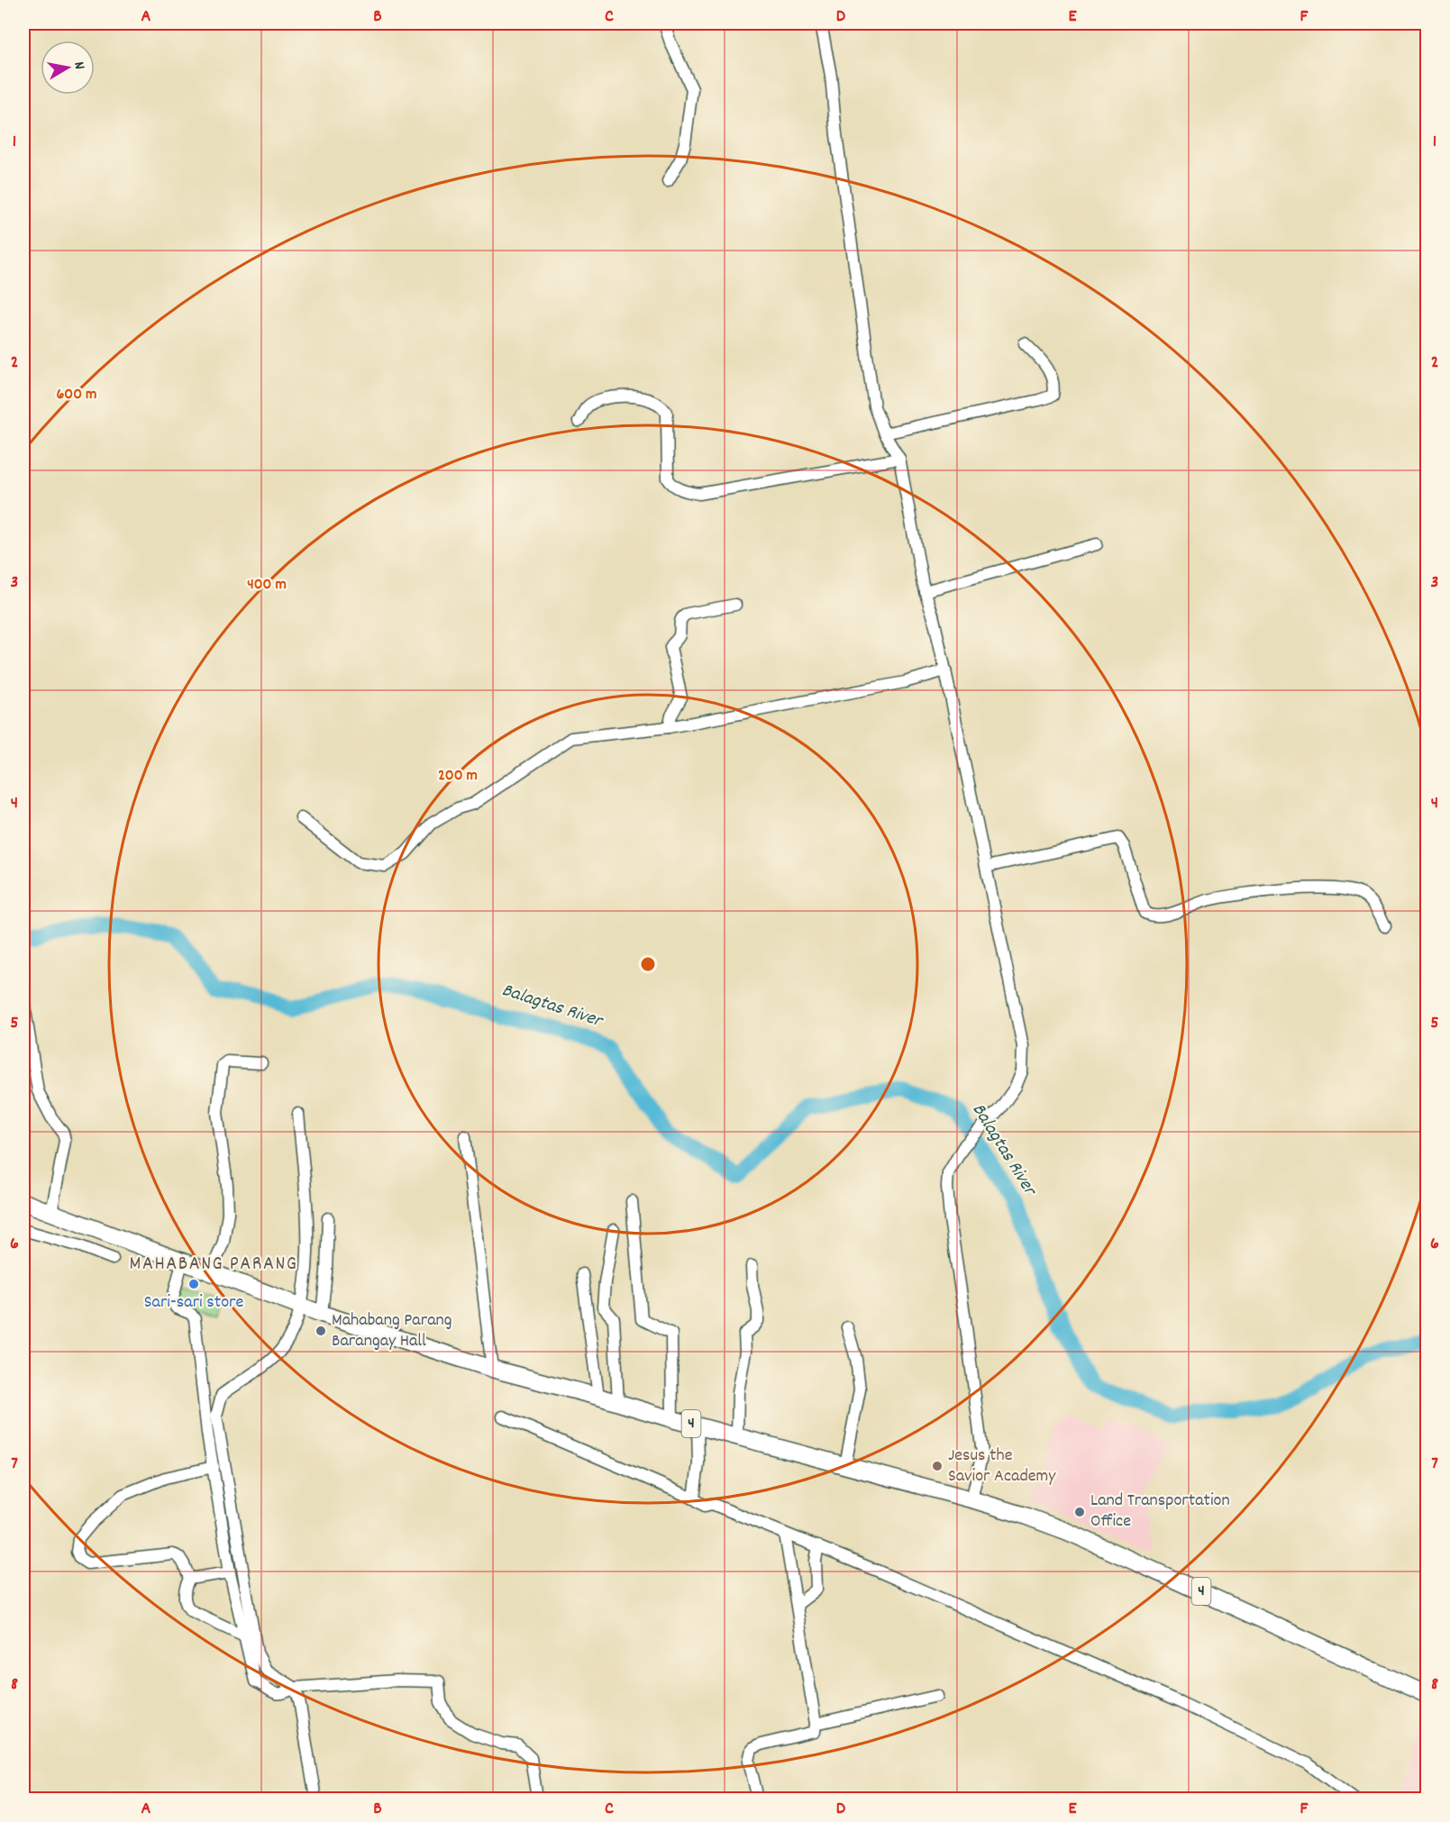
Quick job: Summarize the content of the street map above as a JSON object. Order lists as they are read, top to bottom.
{
  "streets": {
    "highway": ["4"]
  },
  "districts": ["MAHABANG PARANG"],
  "water": ["Balagtas River"],
  "places": [
    "Sari-sari store",
    "Mahabang Parang Barangay Hall",
    "Jesus the Savior Academy",
    "Land Transportation Office"
  ],
  "north": "right",
  "grid": {
    "columns": [
      "A",
      "B",
      "C",
      "D",
      "E",
      "F"
    ],
    "rows": [
      "1",
      "2",
      "3",
      "4",
      "5",
      "6",
      "7",
      "8"
    ]
  },
  "rings": ["600 m", "400 m", "200 m"]
}
